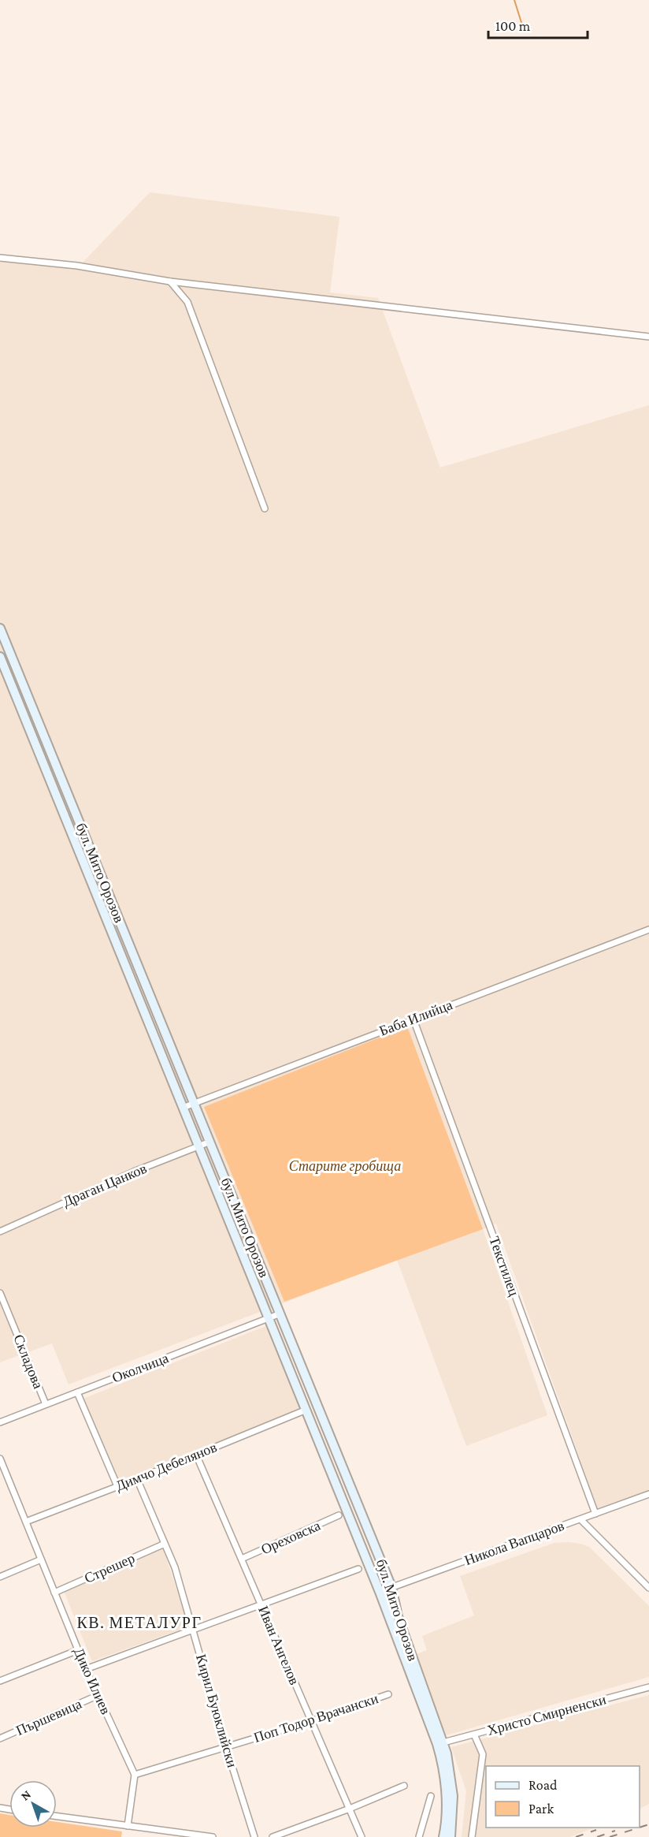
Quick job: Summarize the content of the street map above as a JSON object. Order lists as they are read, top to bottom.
{
  "streets": {
    "main road": ["бул. Мито Орозов"],
    "street": [
      "Баба Илийца",
      "Драган Цанков",
      "Текстилец",
      "Складова",
      "Околчица",
      "Димчо Дебелянов",
      "Ореховска",
      "Никола Вапцаров",
      "Стрешер",
      "Иван Ангелов",
      "Дико Илиев",
      "Кирил Буюклийски",
      "Христо Смирненски",
      "Пършевица",
      "Поп Тодор Врачански"
    ]
  },
  "crossings": [
    ["бул. Мито Орозов", "Баба Илийца"],
    ["бул. Мито Орозов", "Драган Цанков"],
    ["бул. Мито Орозов", "Околчица"],
    ["бул. Мито Орозов", "Димчо Дебелянов"],
    ["бул. Мито Орозов", "Никола Вапцаров"],
    ["бул. Мито Орозов", "Христо Смирненски"],
    ["Баба Илийца", "Текстилец"],
    ["Текстилец", "Никола Вапцаров"],
    ["Складова", "Околчица"],
    ["Димчо Дебелянов", "Иван Ангелов"],
    ["Димчо Дебелянов", "Дико Илиев"],
    ["Димчо Дебелянов", "Кирил Буюклийски"],
    ["Ореховска", "Иван Ангелов"],
    ["Стрешер", "Дико Илиев"],
    ["Стрешер", "Кирил Буюклийски"],
    ["Иван Ангелов", "Поп Тодор Врачански"],
    ["Дико Илиев", "Пършевица"],
    ["Дико Илиев", "Поп Тодор Врачански"],
    ["Кирил Буюклийски", "Поп Тодор Врачански"]
  ],
  "districts": ["КВ. МЕТАЛУРГ"],
  "parks": ["Старите гробища"],
  "legend": ["Road", "Park"],
  "scale_bar": "100 m",
  "north": "top left"
}
